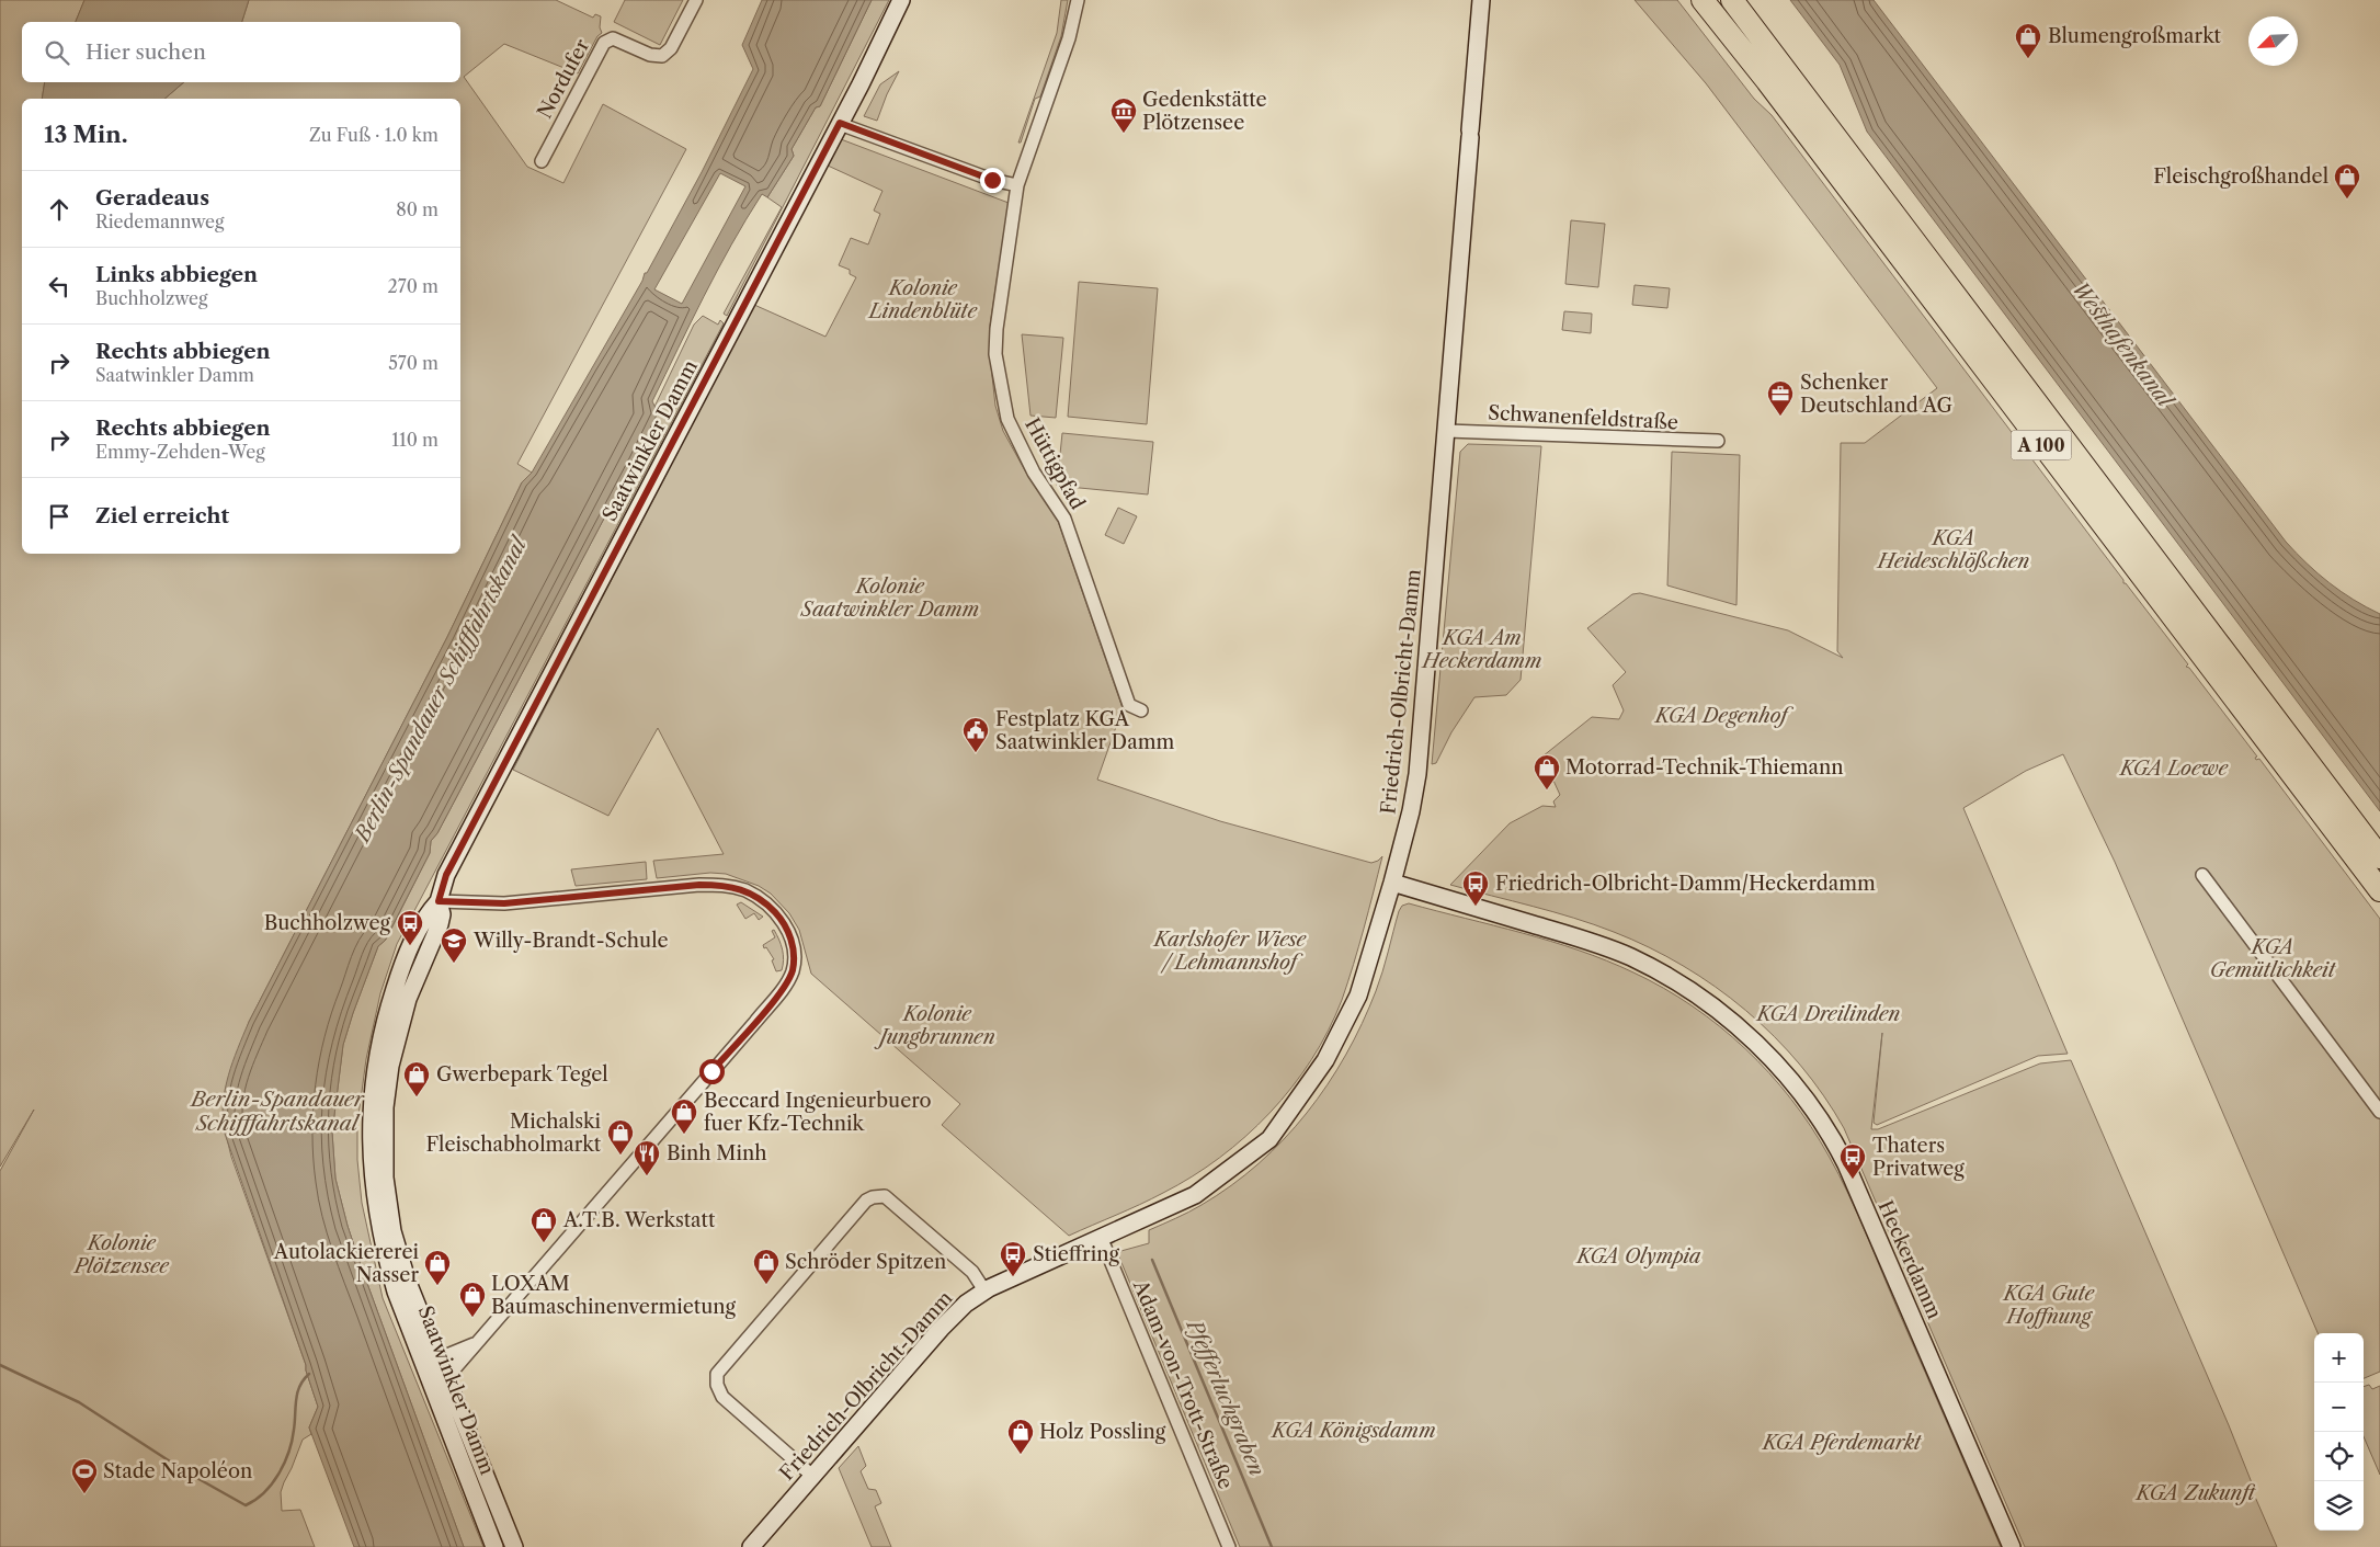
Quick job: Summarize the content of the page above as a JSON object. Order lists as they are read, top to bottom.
{
  "streets": {
    "highway": ["A 100"],
    "street": [
      "Nordufer",
      "Schwanenfeldstraße",
      "Saatwinkler Damm",
      "Hüttigpfad",
      "Friedrich-Olbricht-Damm",
      "Heckerdamm",
      "Adam-von-Trott-Straße"
    ]
  },
  "crossings": [
    ["Schwanenfeldstraße", "Friedrich-Olbricht-Damm"],
    ["Friedrich-Olbricht-Damm", "Heckerdamm"],
    ["Friedrich-Olbricht-Damm", "Adam-von-Trott-Straße"]
  ],
  "water": ["Westhafenkanal", "Berlin-Spandauer Schifffahrtskanal", "Pfefferluchgraben"],
  "parks": [
    "Kolonie Lindenblüte",
    "KGA Heideschlößchen",
    "Kolonie Saatwinkler Damm",
    "KGA Am Heckerdamm",
    "KGA Degenhof",
    "KGA Loewe",
    "Karlshofer Wiese / Lehmannshof",
    "KGA Gemütlichkeit",
    "Kolonie Jungbrunnen",
    "KGA Dreilinden",
    "Kolonie Plötzensee",
    "KGA Olympia",
    "KGA Gute Hoffnung",
    "KGA Königsdamm",
    "KGA Pferdemarkt",
    "KGA Zukunft"
  ],
  "places": {
    "shop": [
      "Blumengroßmarkt",
      "Fleischgroßhandel",
      "Motorrad-Technik-Thiemann",
      "Gwerbepark Tegel",
      "Beccard Ingenieurbuero fuer Kfz-Technik",
      "Michalski Fleischabholmarkt",
      "A.T.B. Werkstatt",
      "Schröder Spitzen",
      "Autolackiererei Nasser",
      "LOXAM Baumaschinenvermietung",
      "Holz Possling"
    ],
    "museum": ["Gedenkstätte Plötzensee"],
    "office": ["Schenker Deutschland AG"],
    "public building": ["Festplatz KGA Saatwinkler Damm"],
    "bus stop": [
      "Friedrich-Olbricht-Damm/Heckerdamm",
      "Buchholzweg",
      "Thaters Privatweg",
      "Stieffring"
    ],
    "school or university": ["Willy-Brandt-Schule"],
    "restaurant": ["Binh Minh"],
    "sports": ["Stade Napoléon"]
  },
  "north": "bottom left",
  "page": {
    "search": "Hier suchen",
    "heading": ["13 Min.", "Zu Fuß · 1.0 km"],
    "list": [
      ["Geradeaus", "Riedemannweg", "80 m"],
      ["Links abbiegen", "Buchholzweg", "270 m"],
      ["Rechts abbiegen", "Saatwinkler Damm", "570 m"],
      ["Rechts abbiegen", "Emmy-Zehden-Weg", "110 m"],
      "Ziel erreicht"
    ],
    "map_buttons": ["+", "−"]
  }
}
